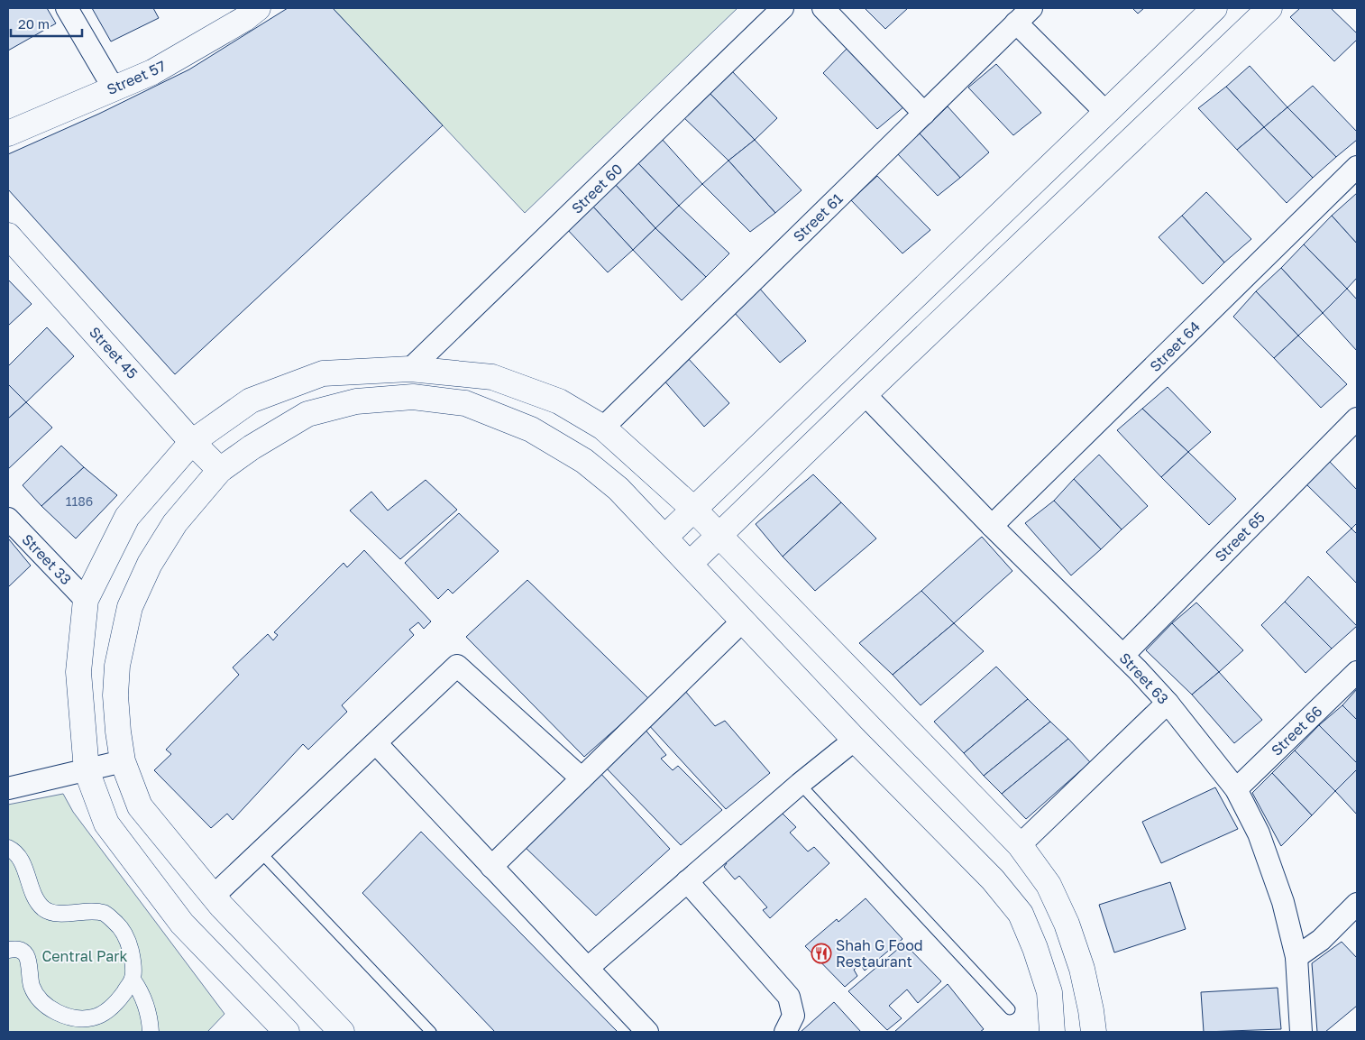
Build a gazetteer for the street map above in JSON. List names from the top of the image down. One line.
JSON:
{"streets":{"street":["Street 57","Street 60","Street 61","Street 64","Street 45","Street 65","Street 33","Street 63","Street 66"]},"crossings":[["Street 64","Street 63"],["Street 65","Street 63"],["Street 63","Street 66"]],"parks":["Central Park"],"places":{"restaurant":["Shah G Food Restaurant"]},"house_numbers":["1186"],"scale_bar":"20 m"}
